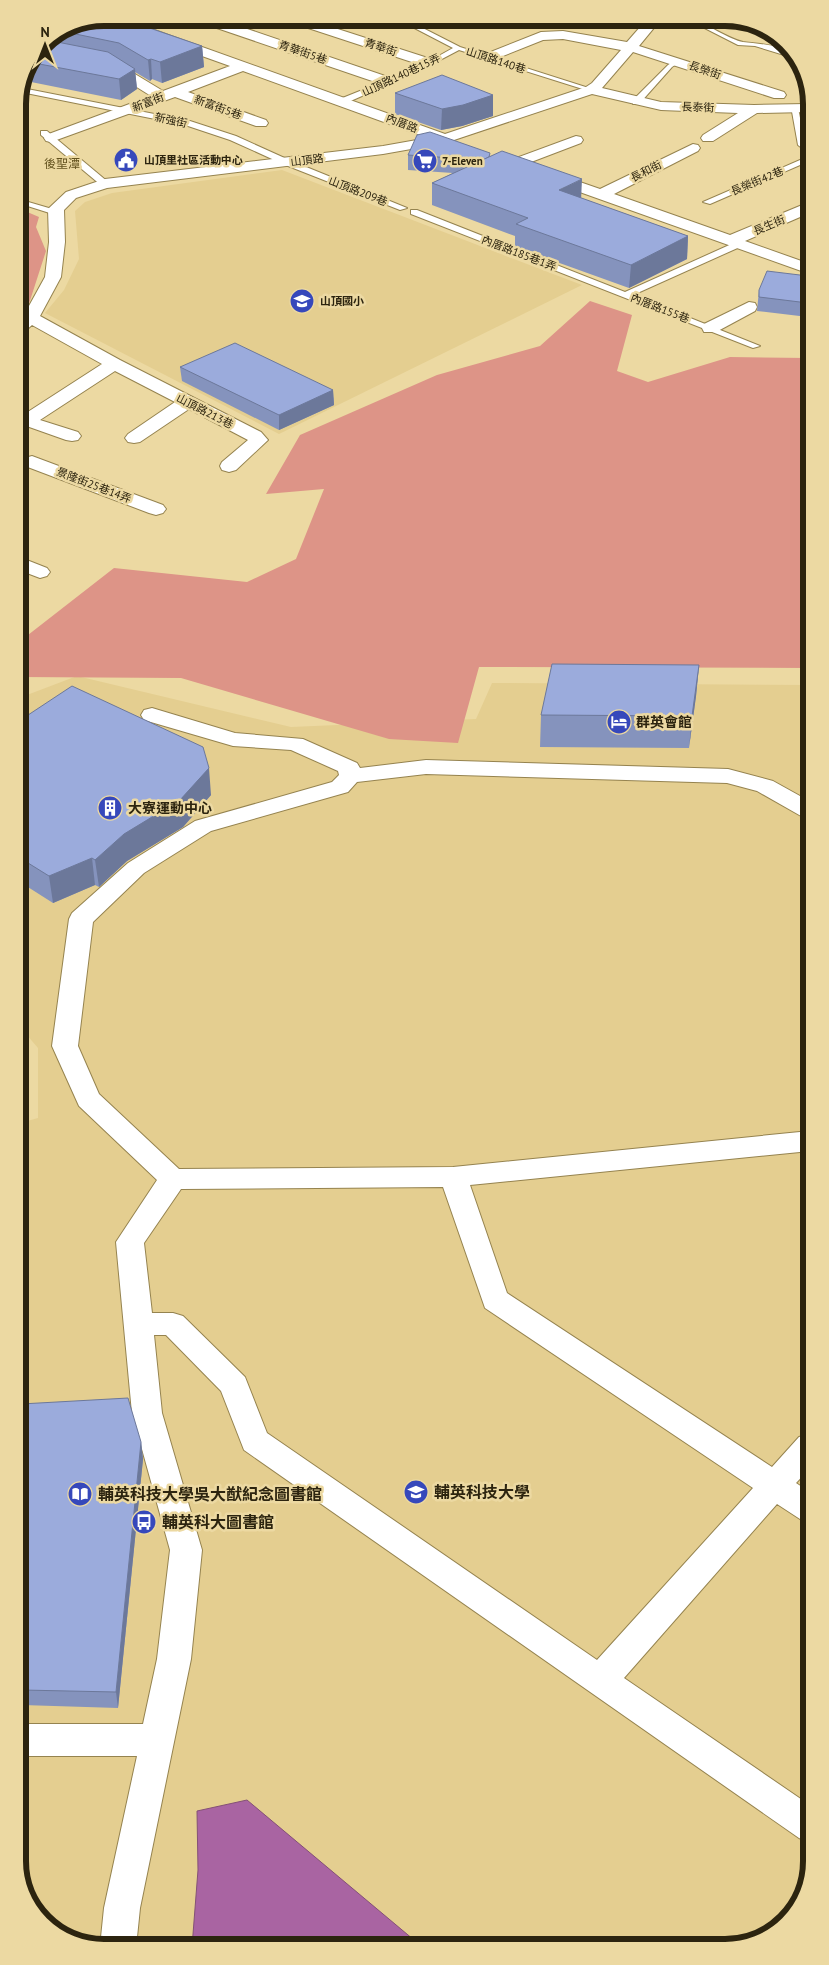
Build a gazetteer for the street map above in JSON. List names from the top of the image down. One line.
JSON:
{"streets":{"street":["青華街","青華街5巷","長榮街","新富街","新富街5巷","長泰街","內厝路","山頂路","長和街","長生街","山頂路213巷","景隆街25巷14弄"],"lane":["山頂路140巷","山頂路140巷15弄","新強街","長榮街42巷","山頂路209巷","內厝路185巷1弄","內厝路155巷"]},"crossings":[["青華街","山頂路140巷15弄"],["青華街5巷","山頂路140巷15弄"],["山頂路140巷","長榮街"],["山頂路140巷","山頂路140巷15弄"],["山頂路140巷","長泰街"],["山頂路140巷","山頂路"],["長榮街","山頂路"],["山頂路140巷15弄","內厝路"],["新富街","新富街5巷"],["新富街","新強街"],["新富街","內厝路"],["長泰街","山頂路"],["新強街","山頂路"],["新強街","山頂路209巷"],["內厝路","山頂路"],["山頂路","山頂路209巷"],["長生街","內厝路155巷"],["內厝路185巷1弄","內厝路155巷"]],"districts":["後聖潭"],"places":{"public building":["山頂里社區活動中心"],"supermarket":["7-Eleven"],"school or university":["山頂國小","輔英科技大學"],"hotel":["群英會館"],"building":["大寮運動中心"],"library":["輔英科技大學吳大猷紀念圖書館"],"bus stop":["輔英科大圖書館"]},"north":"top"}
